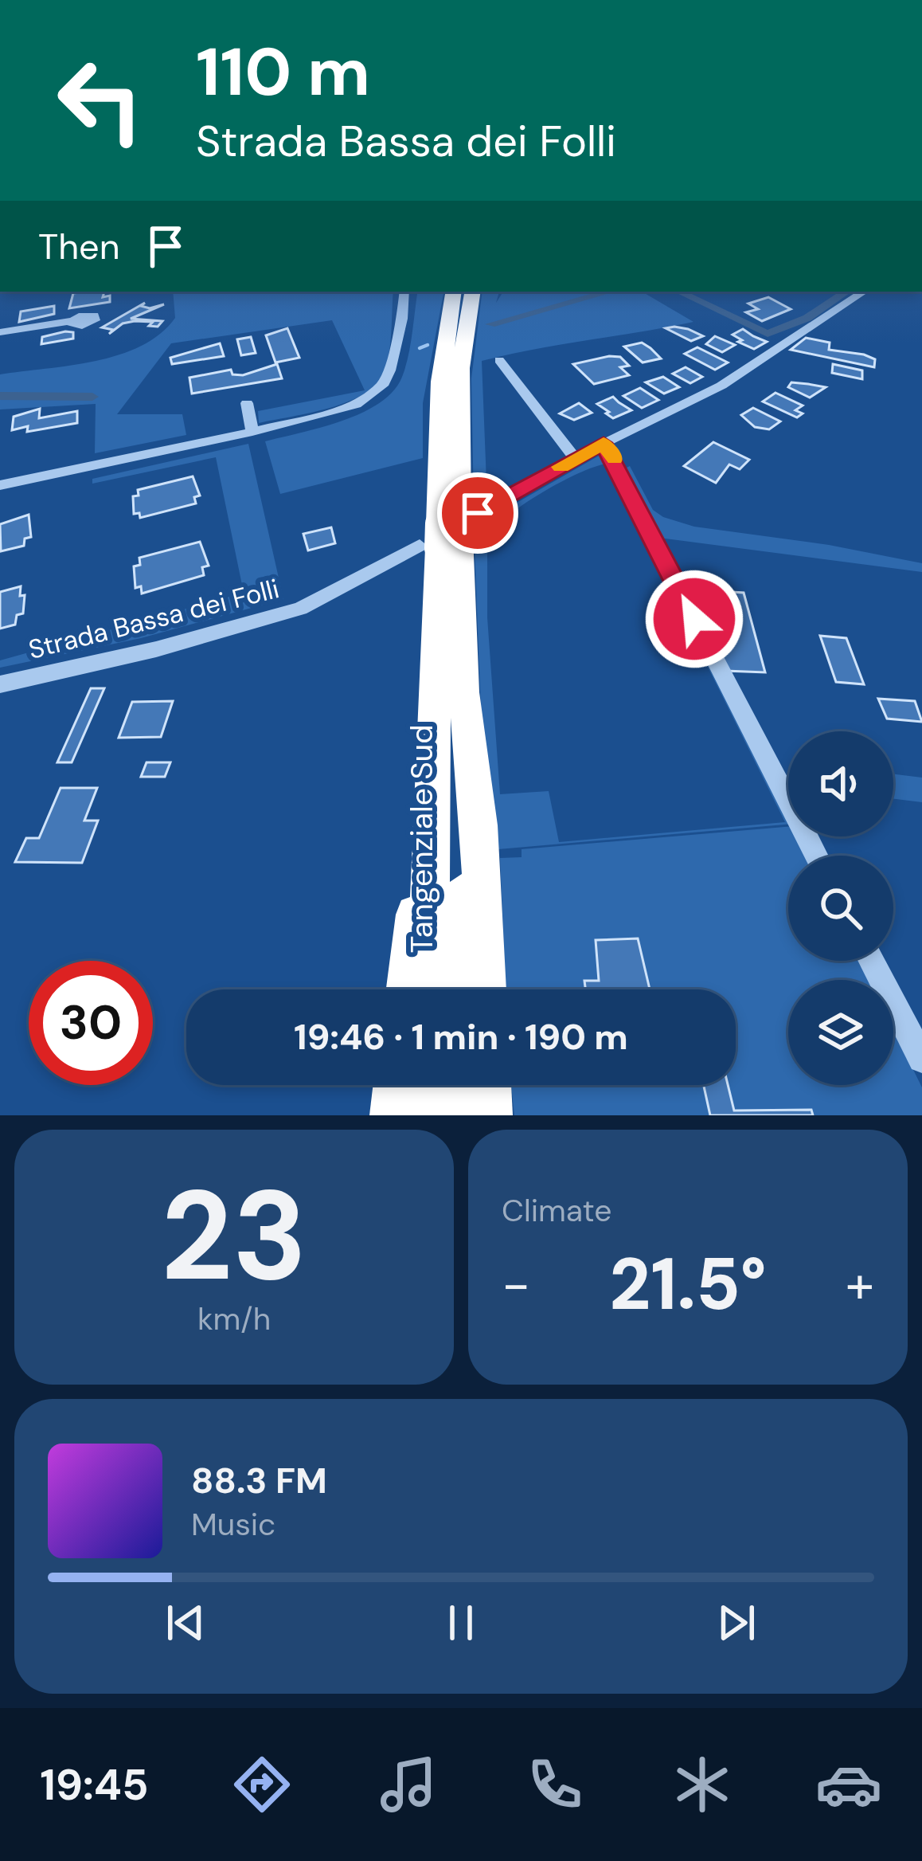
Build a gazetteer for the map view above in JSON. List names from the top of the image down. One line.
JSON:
{"streets":{"highway":["Tangenziale Sud"],"street":["Strada Bassa dei Folli"]},"page":{"turn":["110 m","Strada Bassa dei Folli"],"then":"Then","limit":"30","trip":"19:46 · 1 min · 190 m","tile":[["23","km/h"],"Climate"],"heat":["−","21.5°","+"],"song":["88.3 FM","Music"],"tabs":"19:45"}}
